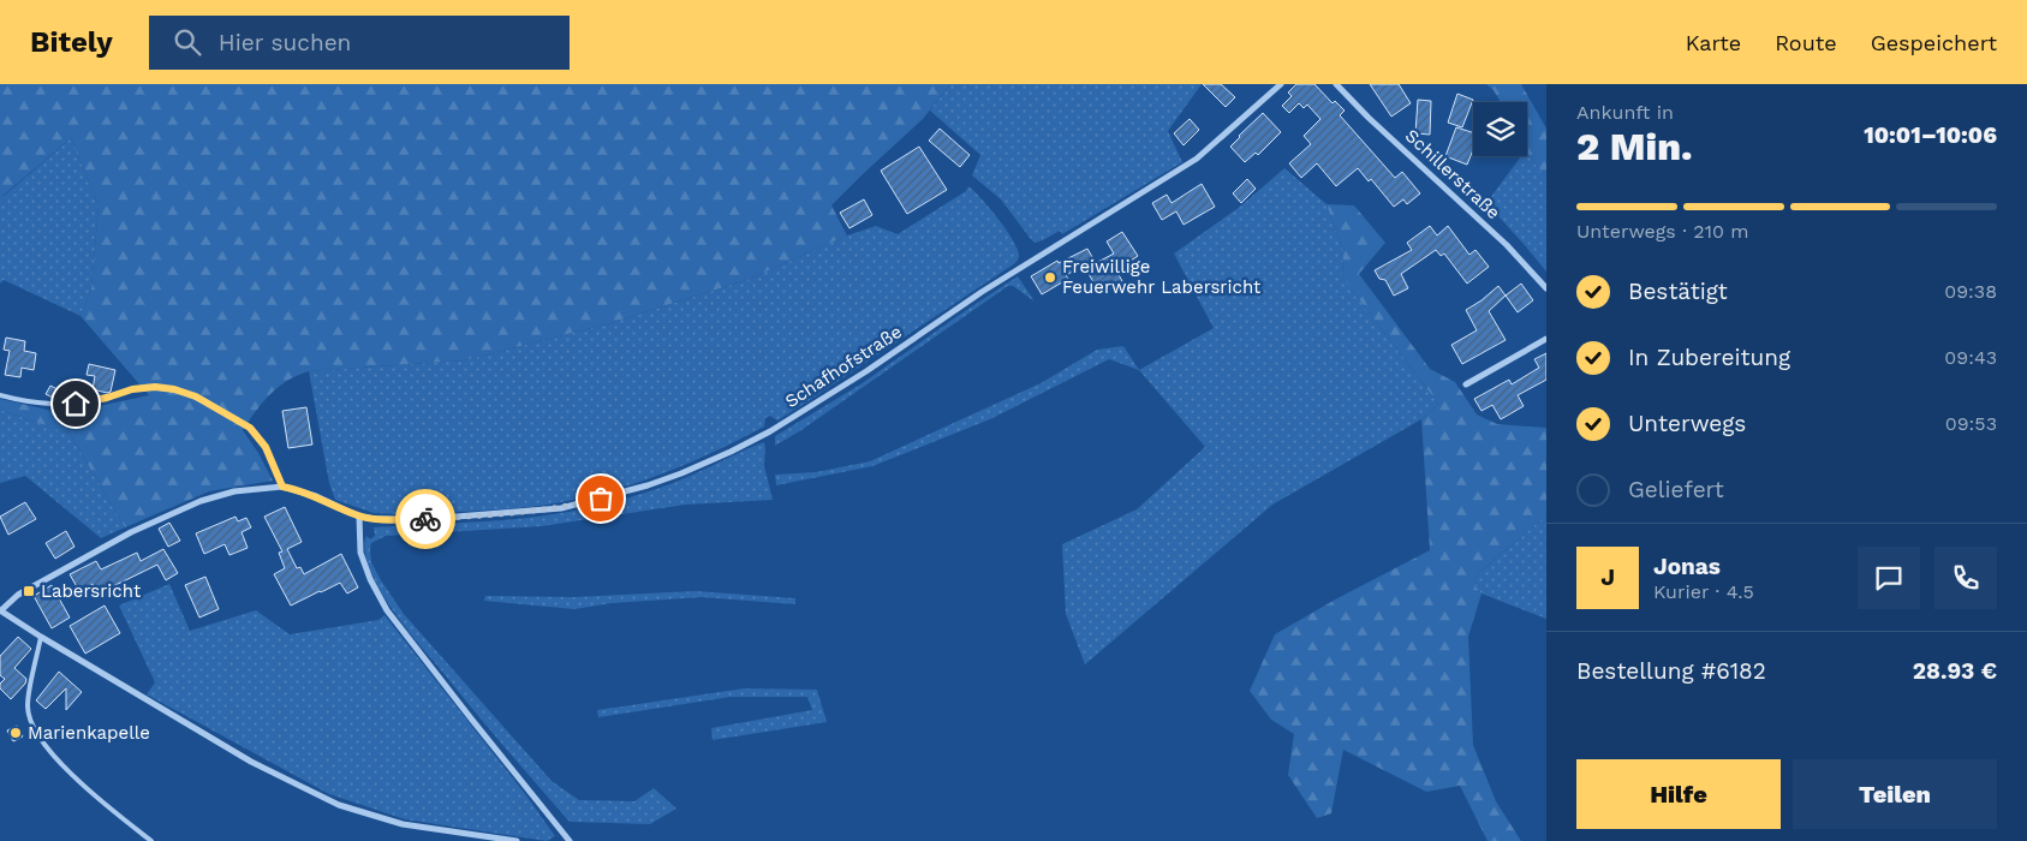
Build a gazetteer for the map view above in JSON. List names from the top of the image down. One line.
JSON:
{"streets":{"street":["Schillerstraße","Schafhofstraße"]},"places":{"other":["Freiwillige Feuerwehr Labersricht","Marienkapelle"],"transit":["Labersricht"]},"page":{"header":"Bitely","search":"Hier suchen","nav":["Karte","Route","Gespeichert"],"heading":["2 Min.","Ankunft in","10:01–10:06"],"panel":["Jonas","Kurier · 4.5","Bestellung #6182","28.93 €"],"bar":"Unterwegs · 210 m","list":[["Bestätigt","09:38"],["In Zubereitung","09:43"],["Unterwegs","09:53"],"Geliefert"],"round":"J","buttons":["Hilfe","Teilen"]}}
